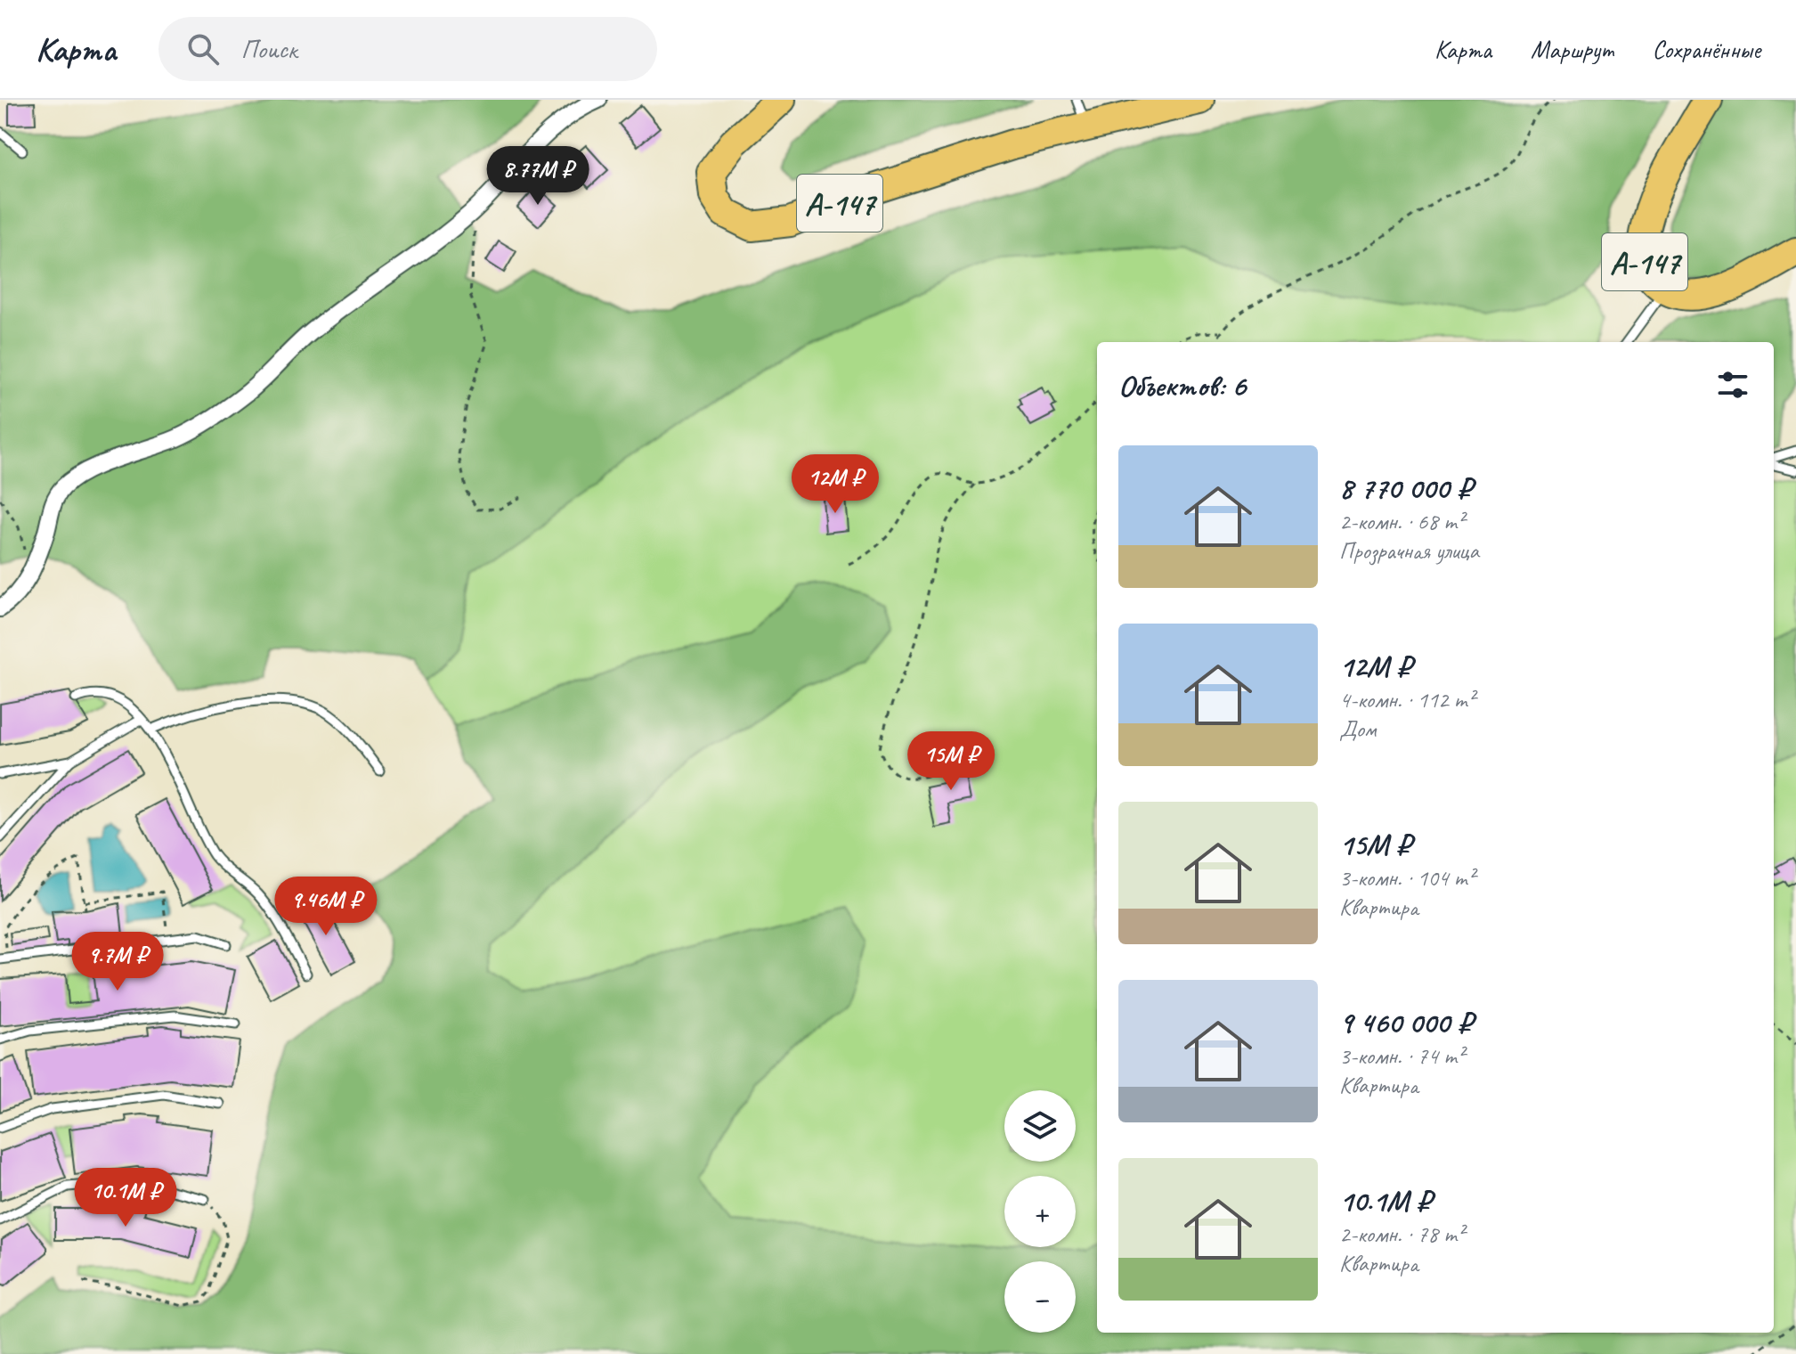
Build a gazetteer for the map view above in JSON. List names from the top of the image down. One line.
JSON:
{"streets":{"highway":["А-147"]},"page":{"header":"Карта","search":"Поиск","nav":["Карта","Маршрут","Сохранённые"],"price":["8.77M ₽","12M ₽","15M ₽","9.46M ₽","9.7M ₽","10.1M ₽"],"heading":"Объектов: 6","list":[{"name":"8 770 000 ₽","note":"2-комн. · 68 m² · Прозрачная улица"},{"name":"12M ₽","note":"4-комн. · 112 m² · Дом"},{"name":"15M ₽","note":"3-комн. · 104 m² · Квартира"},{"name":"9 460 000 ₽","note":"3-комн. · 74 m² · Квартира"},{"name":"10.1M ₽","note":"2-комн. · 78 m² · Квартира"}],"map_buttons":["+","−"]}}
